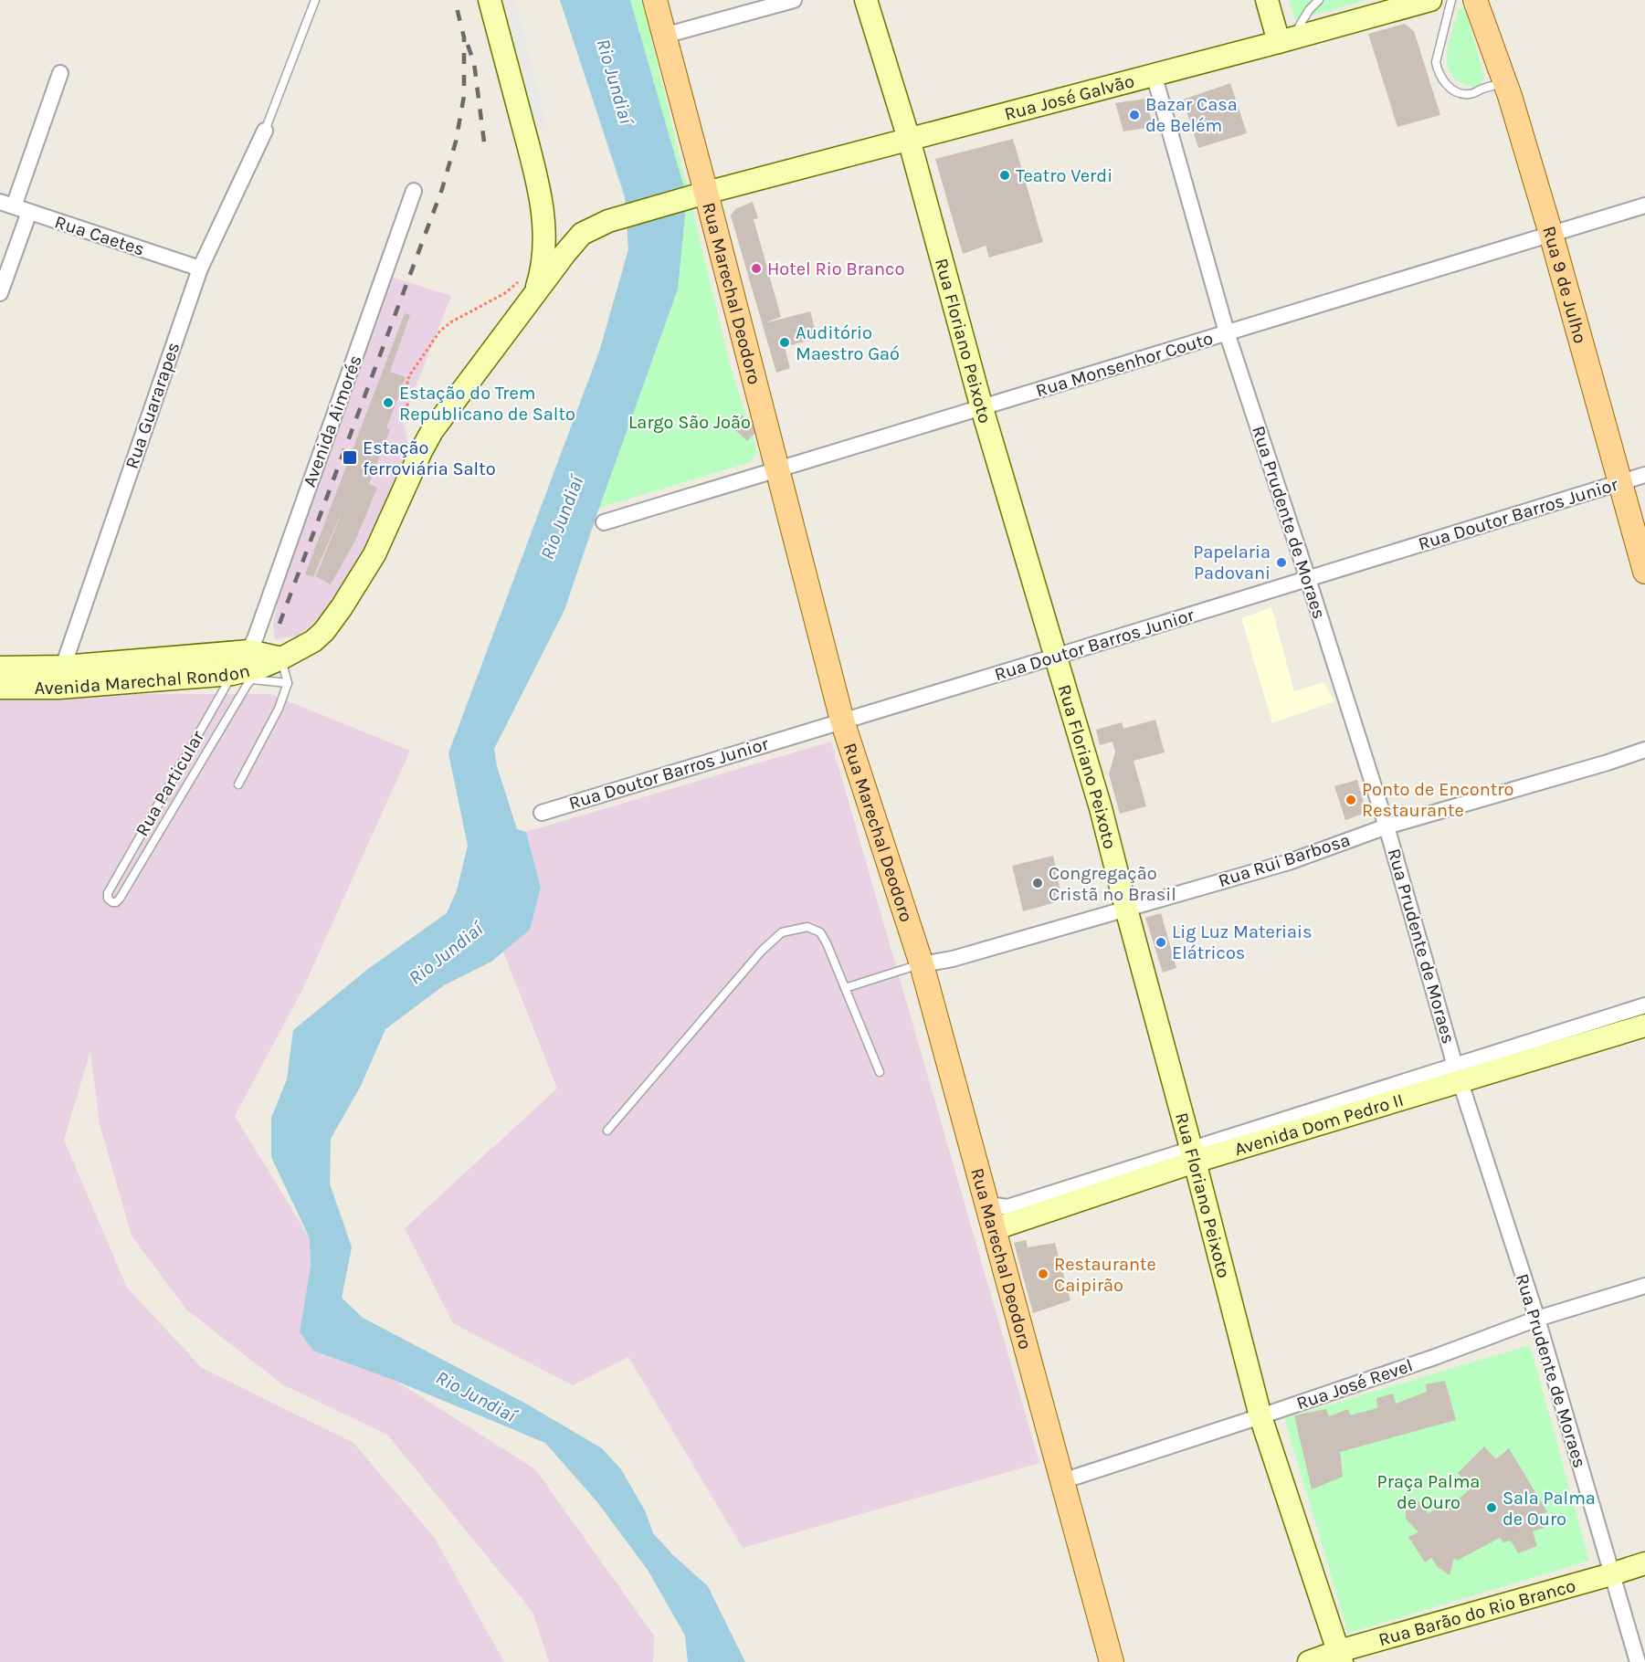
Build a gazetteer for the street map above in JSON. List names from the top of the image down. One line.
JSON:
{"streets":{"main road":["Rua José Galvão","Rua 9 de Julho","Rua Marechal Deodoro","Rua Floriano Peixoto","Avenida Marechal Rondon","Avenida Dom Pedro II","Rua Barão do Rio Branco"],"street":["Rua Caetes","Rua Monsenhor Couto","Rua Guararapes","Avenida Aimorés","Rua Doutor Barros Junior","Rua Prudente de Moraes","Rua Rui Barbosa","Rua José Revel"],"lane":["Rua Particular"]},"crossings":[["Rua José Galvão","Rua Marechal Deodoro"],["Rua José Galvão","Rua Floriano Peixoto"],["Rua José Galvão","Rua Prudente de Moraes"],["Rua José Galvão","Avenida Marechal Rondon"],["Rua Caetes","Rua Guararapes"],["Rua 9 de Julho","Rua Monsenhor Couto"],["Rua 9 de Julho","Rua Doutor Barros Junior"],["Rua Marechal Deodoro","Rua Monsenhor Couto"],["Rua Marechal Deodoro","Rua Doutor Barros Junior"],["Rua Marechal Deodoro","Avenida Marechal Rondon"],["Rua Marechal Deodoro","Rua Rui Barbosa"],["Rua Marechal Deodoro","Avenida Dom Pedro II"],["Rua Marechal Deodoro","Rua José Revel"],["Rua Floriano Peixoto","Rua Monsenhor Couto"],["Rua Floriano Peixoto","Rua Doutor Barros Junior"],["Rua Floriano Peixoto","Rua Rui Barbosa"],["Rua Floriano Peixoto","Avenida Dom Pedro II"],["Rua Floriano Peixoto","Rua José Revel"],["Rua Floriano Peixoto","Rua Barão do Rio Branco"],["Rua Monsenhor Couto","Rua Prudente de Moraes"],["Rua Guararapes","Avenida Marechal Rondon"],["Avenida Aimorés","Avenida Marechal Rondon"],["Avenida Aimorés","Rua Particular"],["Rua Doutor Barros Junior","Rua Prudente de Moraes"],["Rua Prudente de Moraes","Rua Rui Barbosa"],["Rua Prudente de Moraes","Avenida Dom Pedro II"],["Rua Prudente de Moraes","Rua José Revel"],["Rua Prudente de Moraes","Rua Barão do Rio Branco"],["Avenida Marechal Rondon","Rua Particular"]],"water":["Rio Jundiaí"],"parks":["Largo São João","Praça Palma de Ouro"],"places":{"other":["Bazar Casa de Belém","Teatro Verdi","Hotel Rio Branco","Auditório Maestro Gaó","Estação do Trem Republicano de Salto","Papelaria Padovani","Ponto de Encontro Restaurante","Congregação Cristã no Brasil","Lig Luz Materiais Elátricos","Restaurante Caipirão","Sala Palma de Ouro"],"transit":["Estação ferroviária Salto"]}}
